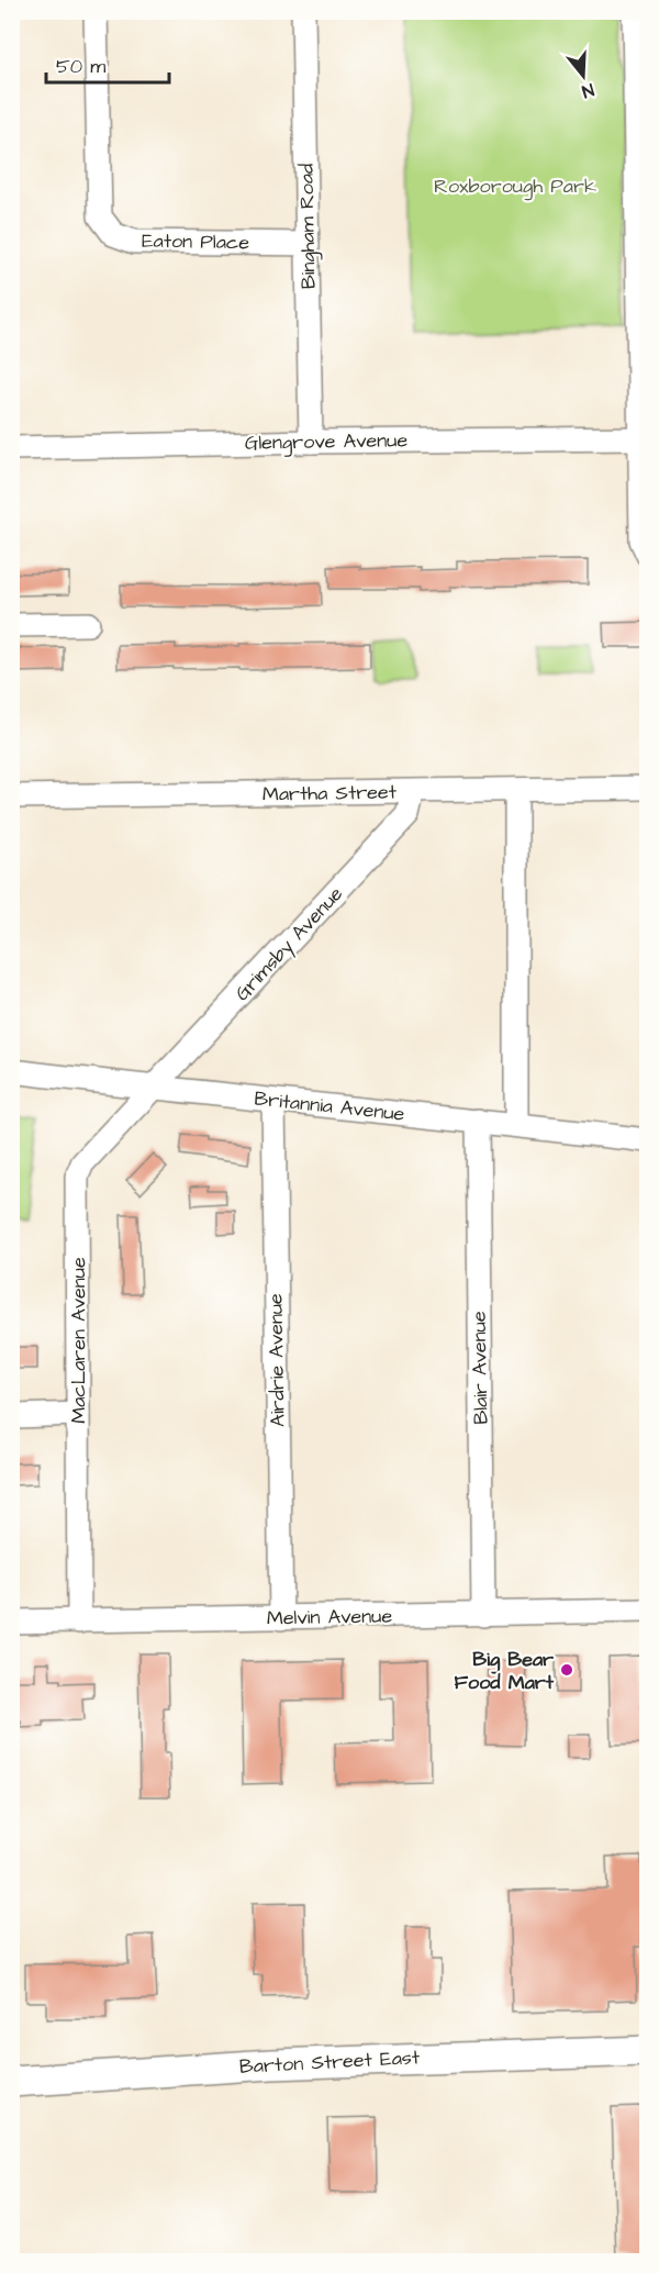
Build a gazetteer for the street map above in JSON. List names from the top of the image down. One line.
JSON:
{"streets":{"main road":["Barton Street East"],"street":["Bingham Road","Eaton Place","Glengrove Avenue","Martha Street","Grimsby Avenue","Britannia Avenue","MacLaren Avenue","Airdrie Avenue","Blair Avenue","Melvin Avenue"]},"crossings":[["Bingham Road","Eaton Place"],["Bingham Road","Glengrove Avenue"],["Martha Street","Grimsby Avenue"],["Grimsby Avenue","Britannia Avenue"],["Grimsby Avenue","MacLaren Avenue"],["Britannia Avenue","MacLaren Avenue"],["Britannia Avenue","Airdrie Avenue"],["Britannia Avenue","Blair Avenue"],["MacLaren Avenue","Melvin Avenue"],["Airdrie Avenue","Melvin Avenue"],["Blair Avenue","Melvin Avenue"]],"parks":["Roxborough Park"],"places":["Big Bear Food Mart"],"scale_bar":"50 m","north":"bottom"}
